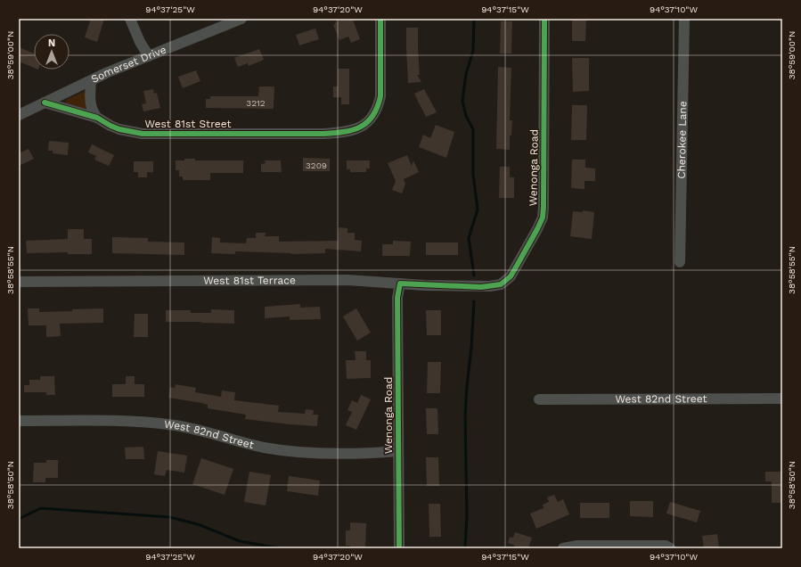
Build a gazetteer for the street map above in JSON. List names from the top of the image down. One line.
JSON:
{"streets":{"street":["Somerset Drive","West 81st Street","Cherokee Lane","Wenonga Road","West 81st Terrace","West 82nd Street"]},"crossings":[["Somerset Drive","West 81st Street"],["Wenonga Road","West 81st Terrace"],["Wenonga Road","West 82nd Street"]],"house_numbers":["3212","3209"],"north":"top","coordinates":["94°37'25\"W","94°37'20\"W","94°37'15\"W","94°37'10\"W","38°59'00\"N","38°58'55\"N","38°58'50\"N"]}
